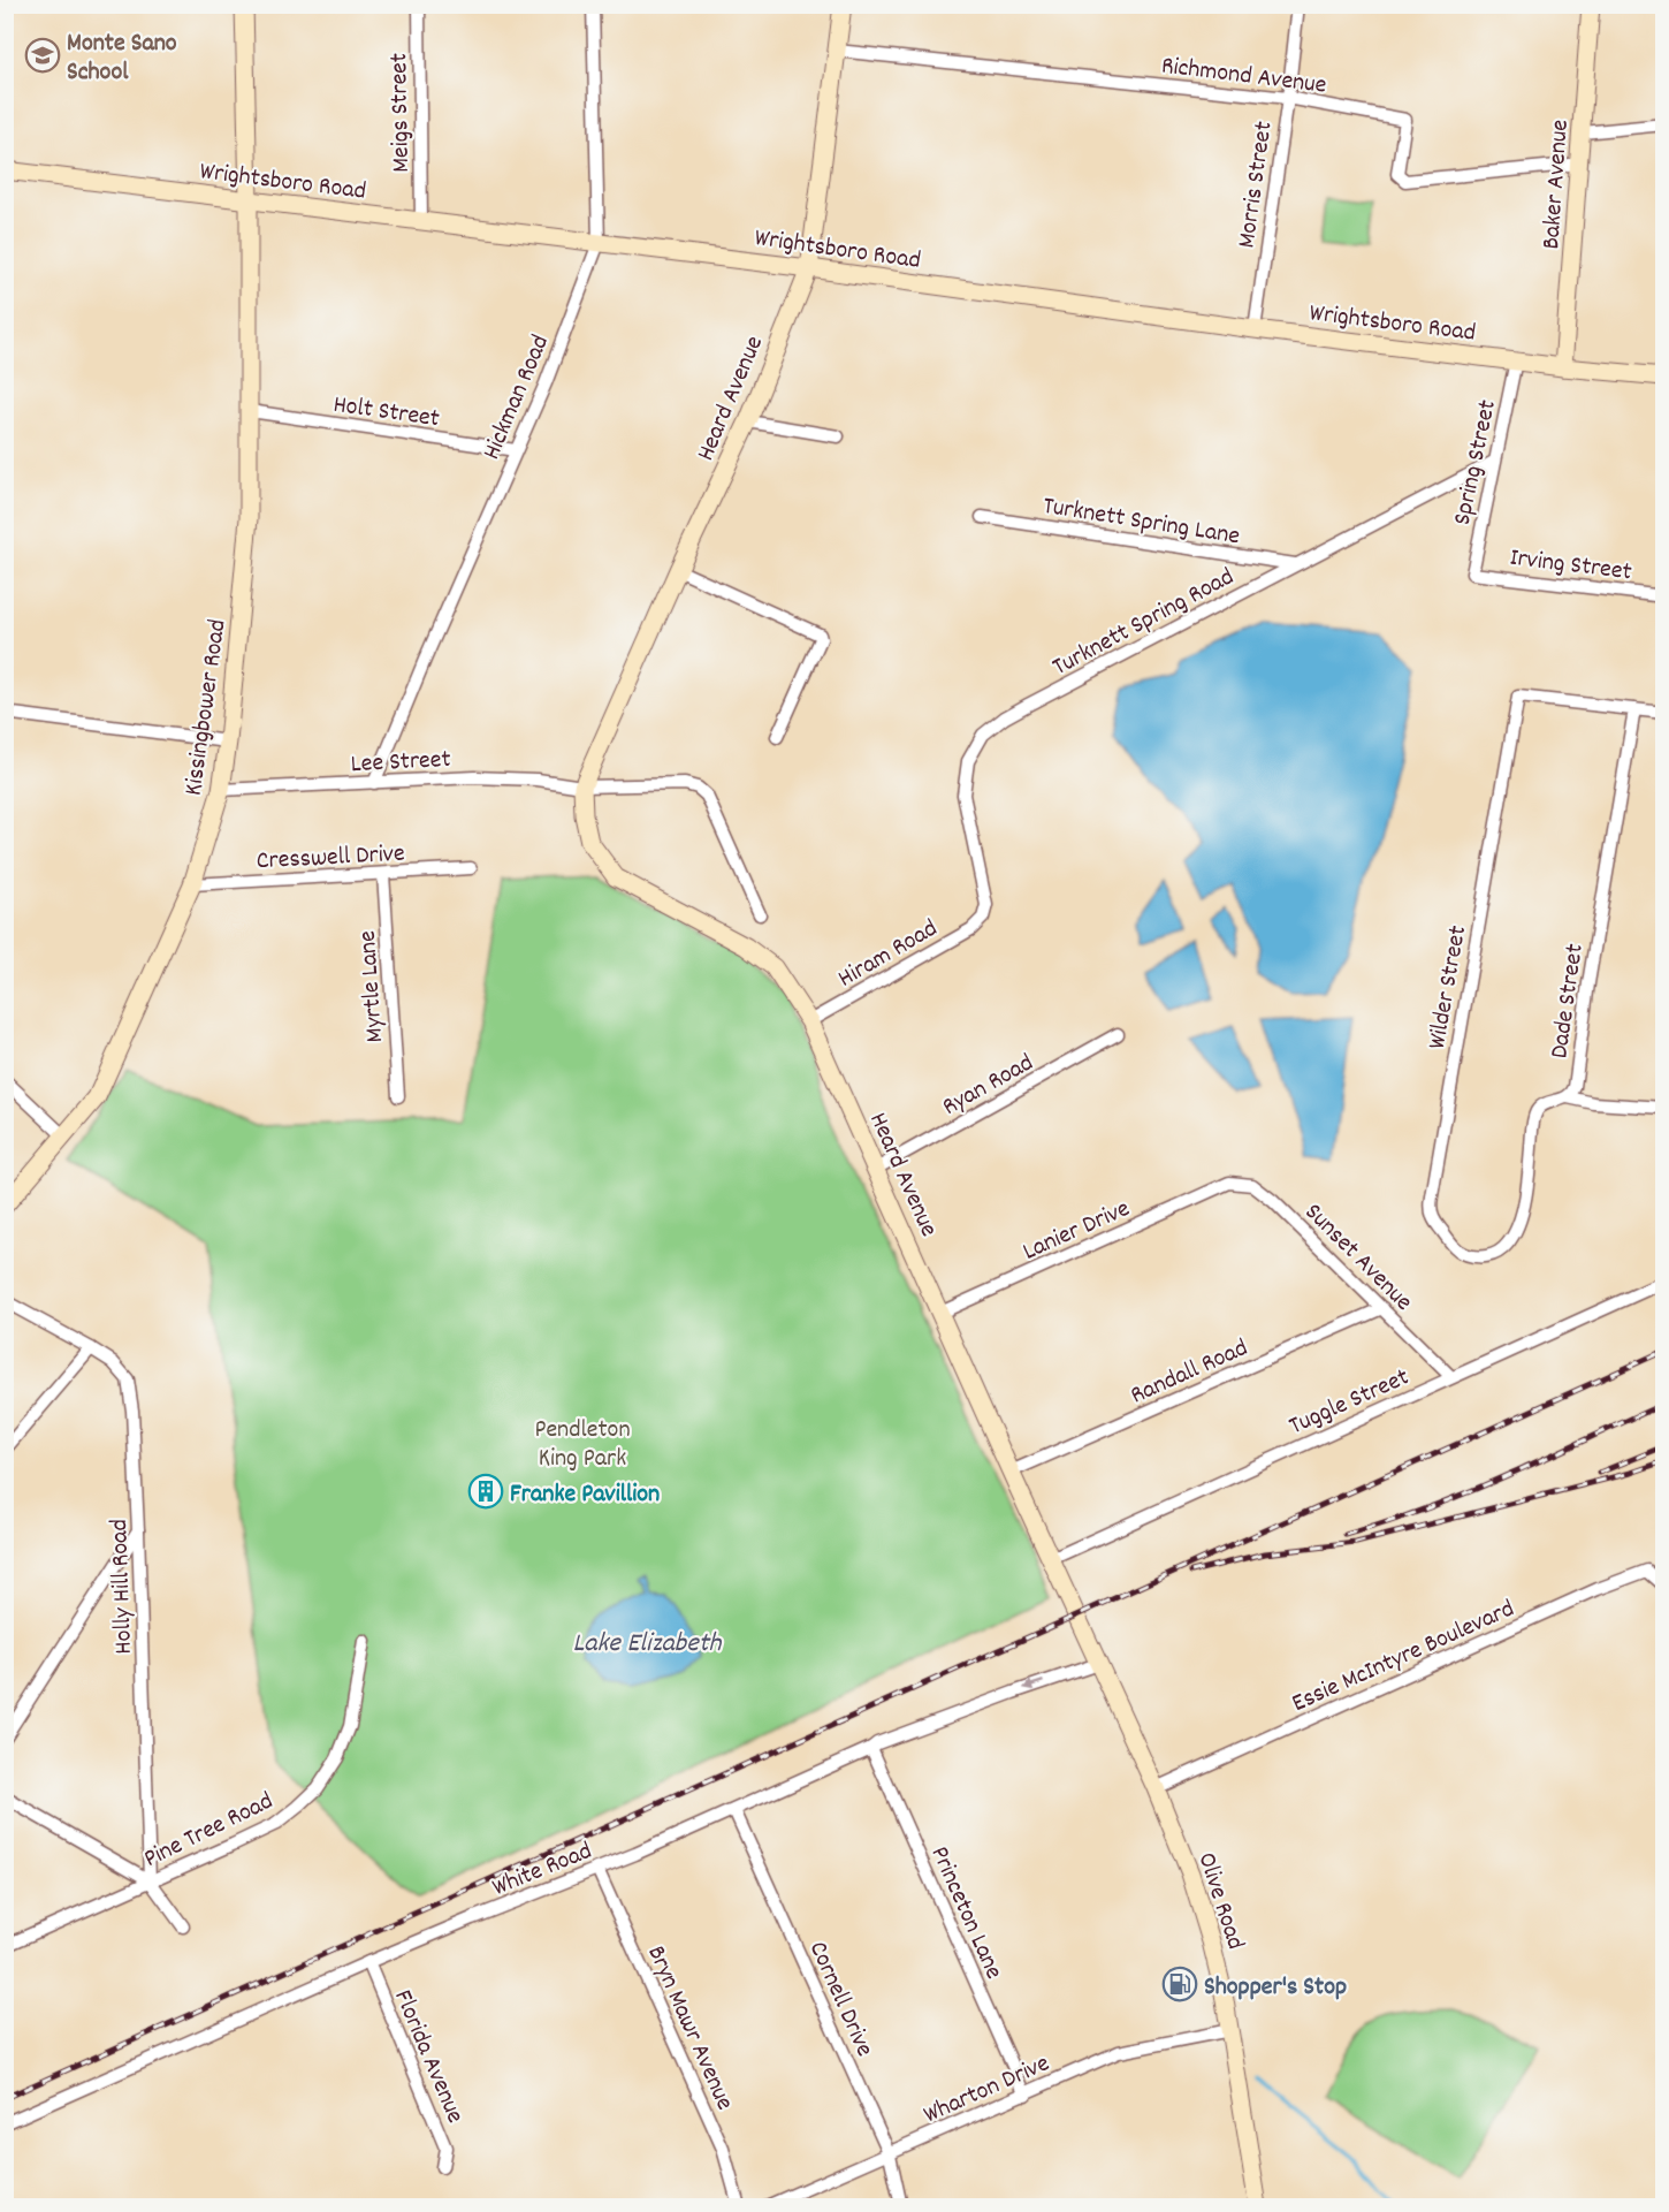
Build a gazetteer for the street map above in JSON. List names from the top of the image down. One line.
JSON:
{"streets":{"street":["Richmond Avenue","Meigs Street","Wrightsboro Road","Morris Street","Baker Avenue","Hickman Road","Heard Avenue","Holt Street","Spring Street","Turknett Spring Lane","Irving Street","Turknett Spring Road","Kissingbower Road","Lee Street","Cresswell Drive","Hiram Road","Myrtle Lane","Wilder Street","Dade Street","Ryan Road","Lanier Drive","Sunset Avenue","Randall Road","Tuggle Street","Holly Hill Road","Essie McIntyre Boulevard","Pine Tree Road","White Road","Olive Road","Princeton Lane","Cornell Drive","Bryn Mawr Avenue","Florida Avenue","Wharton Drive"]},"crossings":[["Richmond Avenue","Morris Street"],["Richmond Avenue","Baker Avenue"],["Richmond Avenue","Heard Avenue"],["Meigs Street","Wrightsboro Road"],["Wrightsboro Road","Morris Street"],["Wrightsboro Road","Baker Avenue"],["Wrightsboro Road","Hickman Road"],["Wrightsboro Road","Heard Avenue"],["Wrightsboro Road","Spring Street"],["Wrightsboro Road","Kissingbower Road"],["Hickman Road","Holt Street"],["Hickman Road","Lee Street"],["Heard Avenue","Lee Street"],["Heard Avenue","Hiram Road"],["Heard Avenue","Ryan Road"],["Heard Avenue","Lanier Drive"],["Heard Avenue","Randall Road"],["Heard Avenue","Tuggle Street"],["Heard Avenue","White Road"],["Heard Avenue","Olive Road"],["Holt Street","Kissingbower Road"],["Spring Street","Irving Street"],["Spring Street","Turknett Spring Road"],["Turknett Spring Lane","Turknett Spring Road"],["Turknett Spring Road","Hiram Road"],["Kissingbower Road","Lee Street"],["Kissingbower Road","Cresswell Drive"],["Cresswell Drive","Myrtle Lane"],["Wilder Street","Dade Street"],["Lanier Drive","Sunset Avenue"],["Sunset Avenue","Randall Road"],["Sunset Avenue","Tuggle Street"],["Holly Hill Road","Pine Tree Road"],["Essie McIntyre Boulevard","Olive Road"],["White Road","Olive Road"],["White Road","Princeton Lane"],["White Road","Cornell Drive"],["White Road","Bryn Mawr Avenue"],["White Road","Florida Avenue"],["Olive Road","Wharton Drive"],["Princeton Lane","Wharton Drive"],["Cornell Drive","Wharton Drive"]],"water":["Lake Elizabeth"],"parks":["Pendleton King Park"],"places":{"school or university":["Monte Sano School"],"building":["Franke Pavillion"],"fuel station":["Shopper's Stop"]}}
